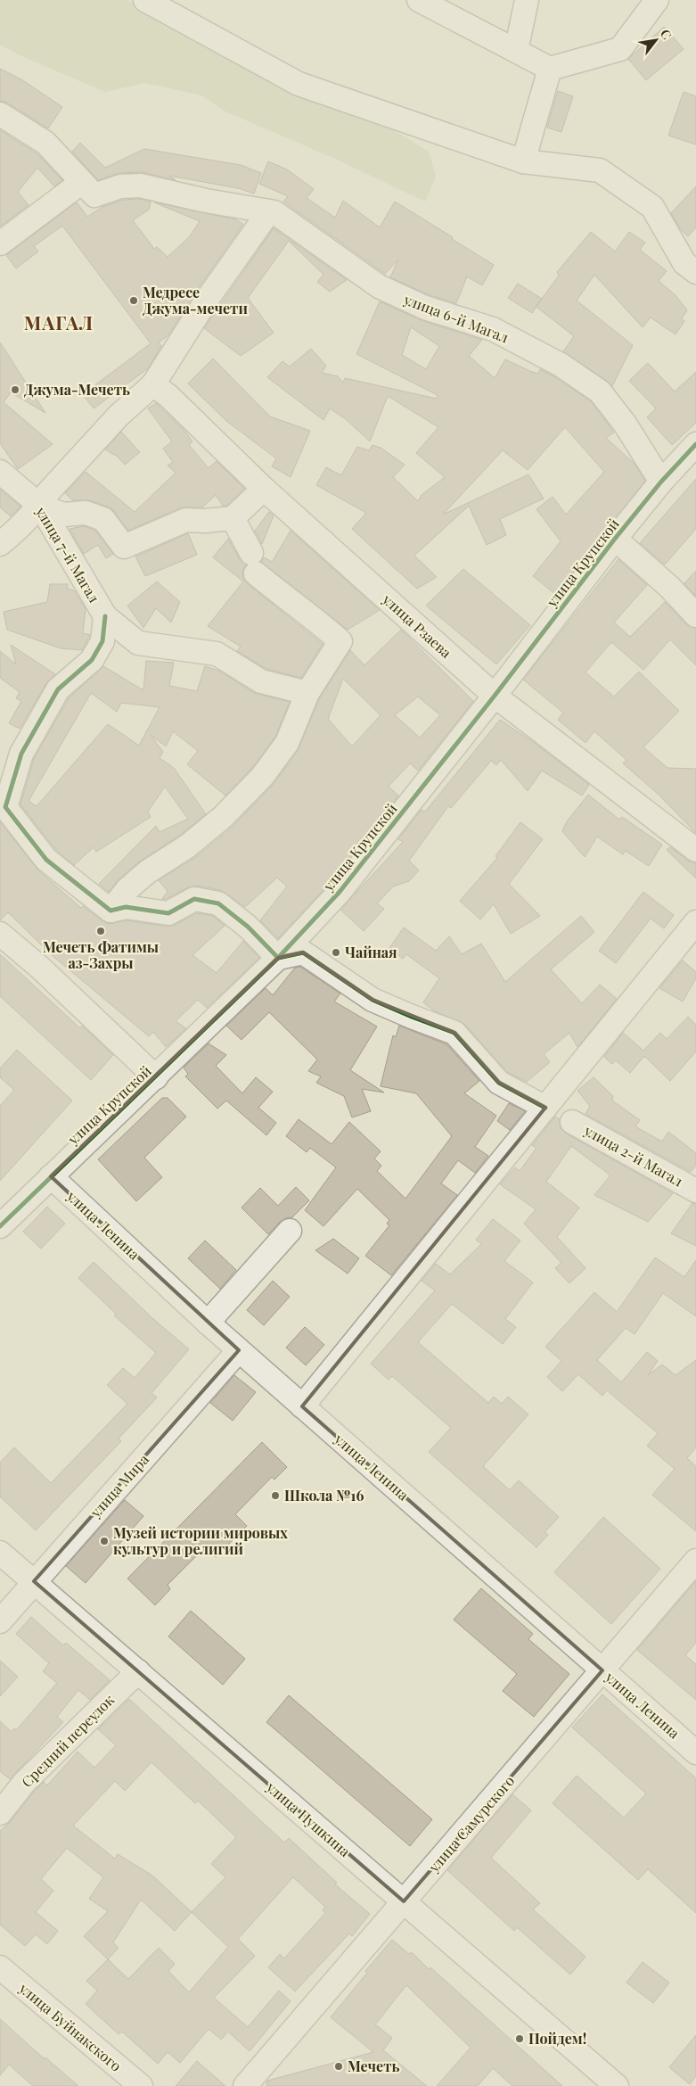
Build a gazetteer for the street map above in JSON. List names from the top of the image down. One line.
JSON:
{"streets":{"street":["улица 6-й Магал","улица 7-й Магал","улица Крупской","улица Рзаева","улица 2-й Магал","улица Ленина","улица Мира","Средний переулок","улица Пушкина","улица Самурского","улица Буйнакского"]},"crossings":[["улица 6-й Магал","улица Крупской"],["улица Крупской","улица Рзаева"],["улица Крупской","улица Ленина"],["улица Ленина","улица Мира"],["улица Ленина","улица Самурского"],["улица Мира","улица Пушкина"],["Средний переулок","улица Пушкина"],["улица Пушкина","улица Самурского"]],"districts":["МАГАЛ"],"places":["Медресе Джума-мечети","Джума-Мечеть","Мечеть Фатимы аз-Захры","Чайная","Школа №16","Музей истории мировых культур и религий","Пойдем!","Мечеть"],"north":"top right"}
